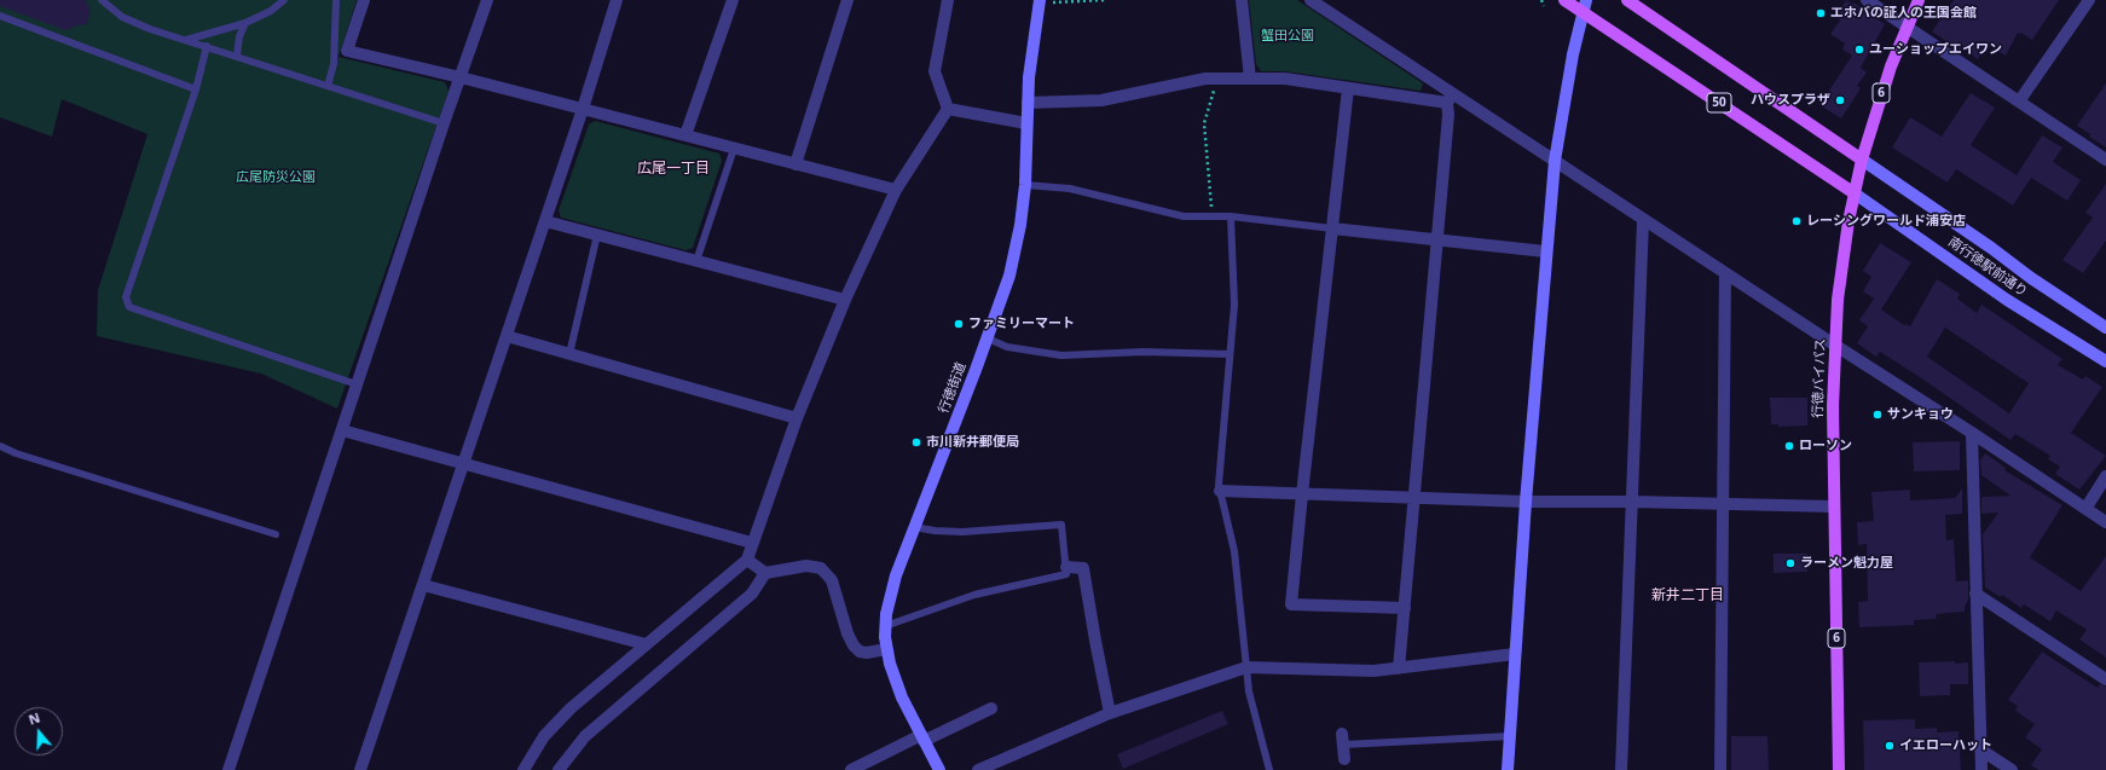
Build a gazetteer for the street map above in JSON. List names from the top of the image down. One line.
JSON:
{"streets":{"main road":["6","50","行徳バイパス"],"street":["南行徳駅前通り","行徳街道"]},"crossings":[["50","南行徳駅前通り"],["50","行徳バイパス"],["南行徳駅前通り","行徳バイパス"]],"districts":["広尾一丁目","新井二丁目"],"parks":["蟹田公園","広尾防災公園"],"places":["エホバの証人の王国会館","ユーショップエイワン","ハウスプラザ","レーシングワールド浦安店","ファミリーマート","サンキョウ","市川新井郵便局","ローソン","ラーメン魁力屋","イエローハット"],"north":"top"}
